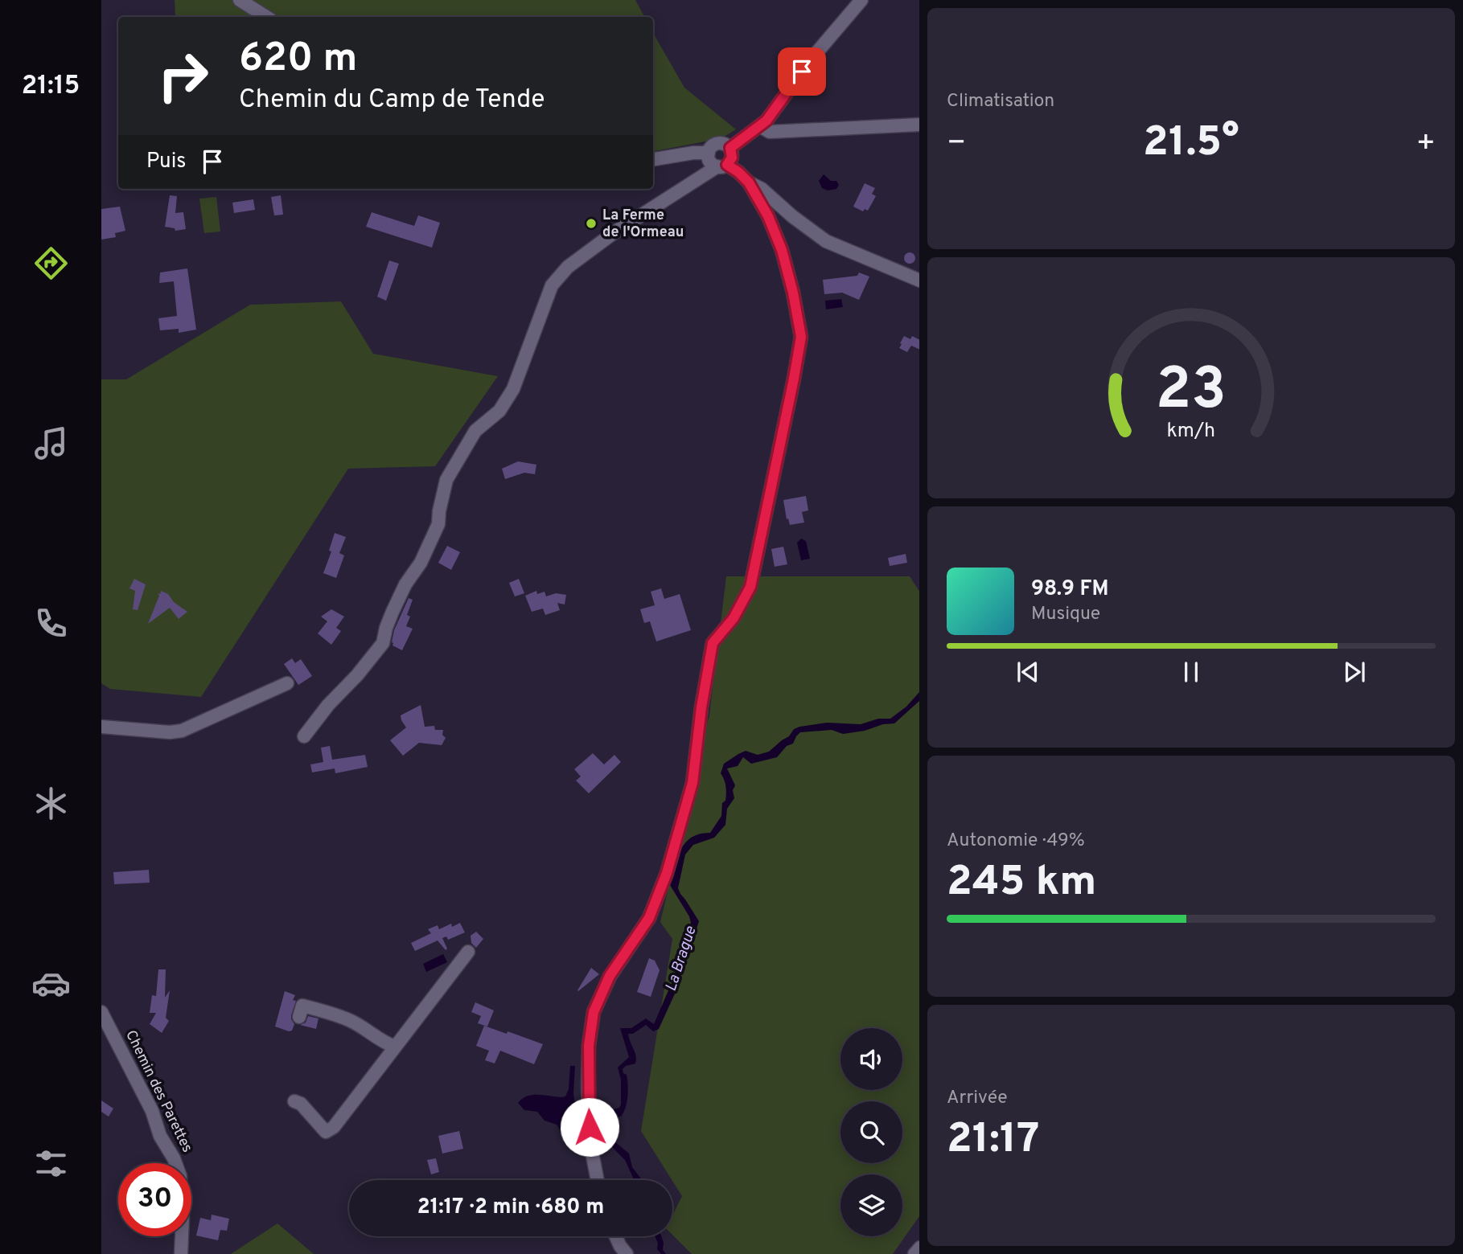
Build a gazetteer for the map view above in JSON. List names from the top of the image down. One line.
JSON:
{"streets":{"street":["Chemin des Parettes"]},"water":["La Brague"],"places":["La Ferme de l'Ormeau"],"page":{"tabs":"21:15","tile":["Climatisation",["Autonomie · 49%","245 km"],["Arrivée","21:17"]],"turn":["620 m","Chemin du Camp de Tende"],"heat":["−","21.5°","+"],"then":"Puis","song":["98.9 FM","Musique"],"limit":"30","trip":"21:17 · 2 min · 680 m","gauge":["23","km/h"]}}
